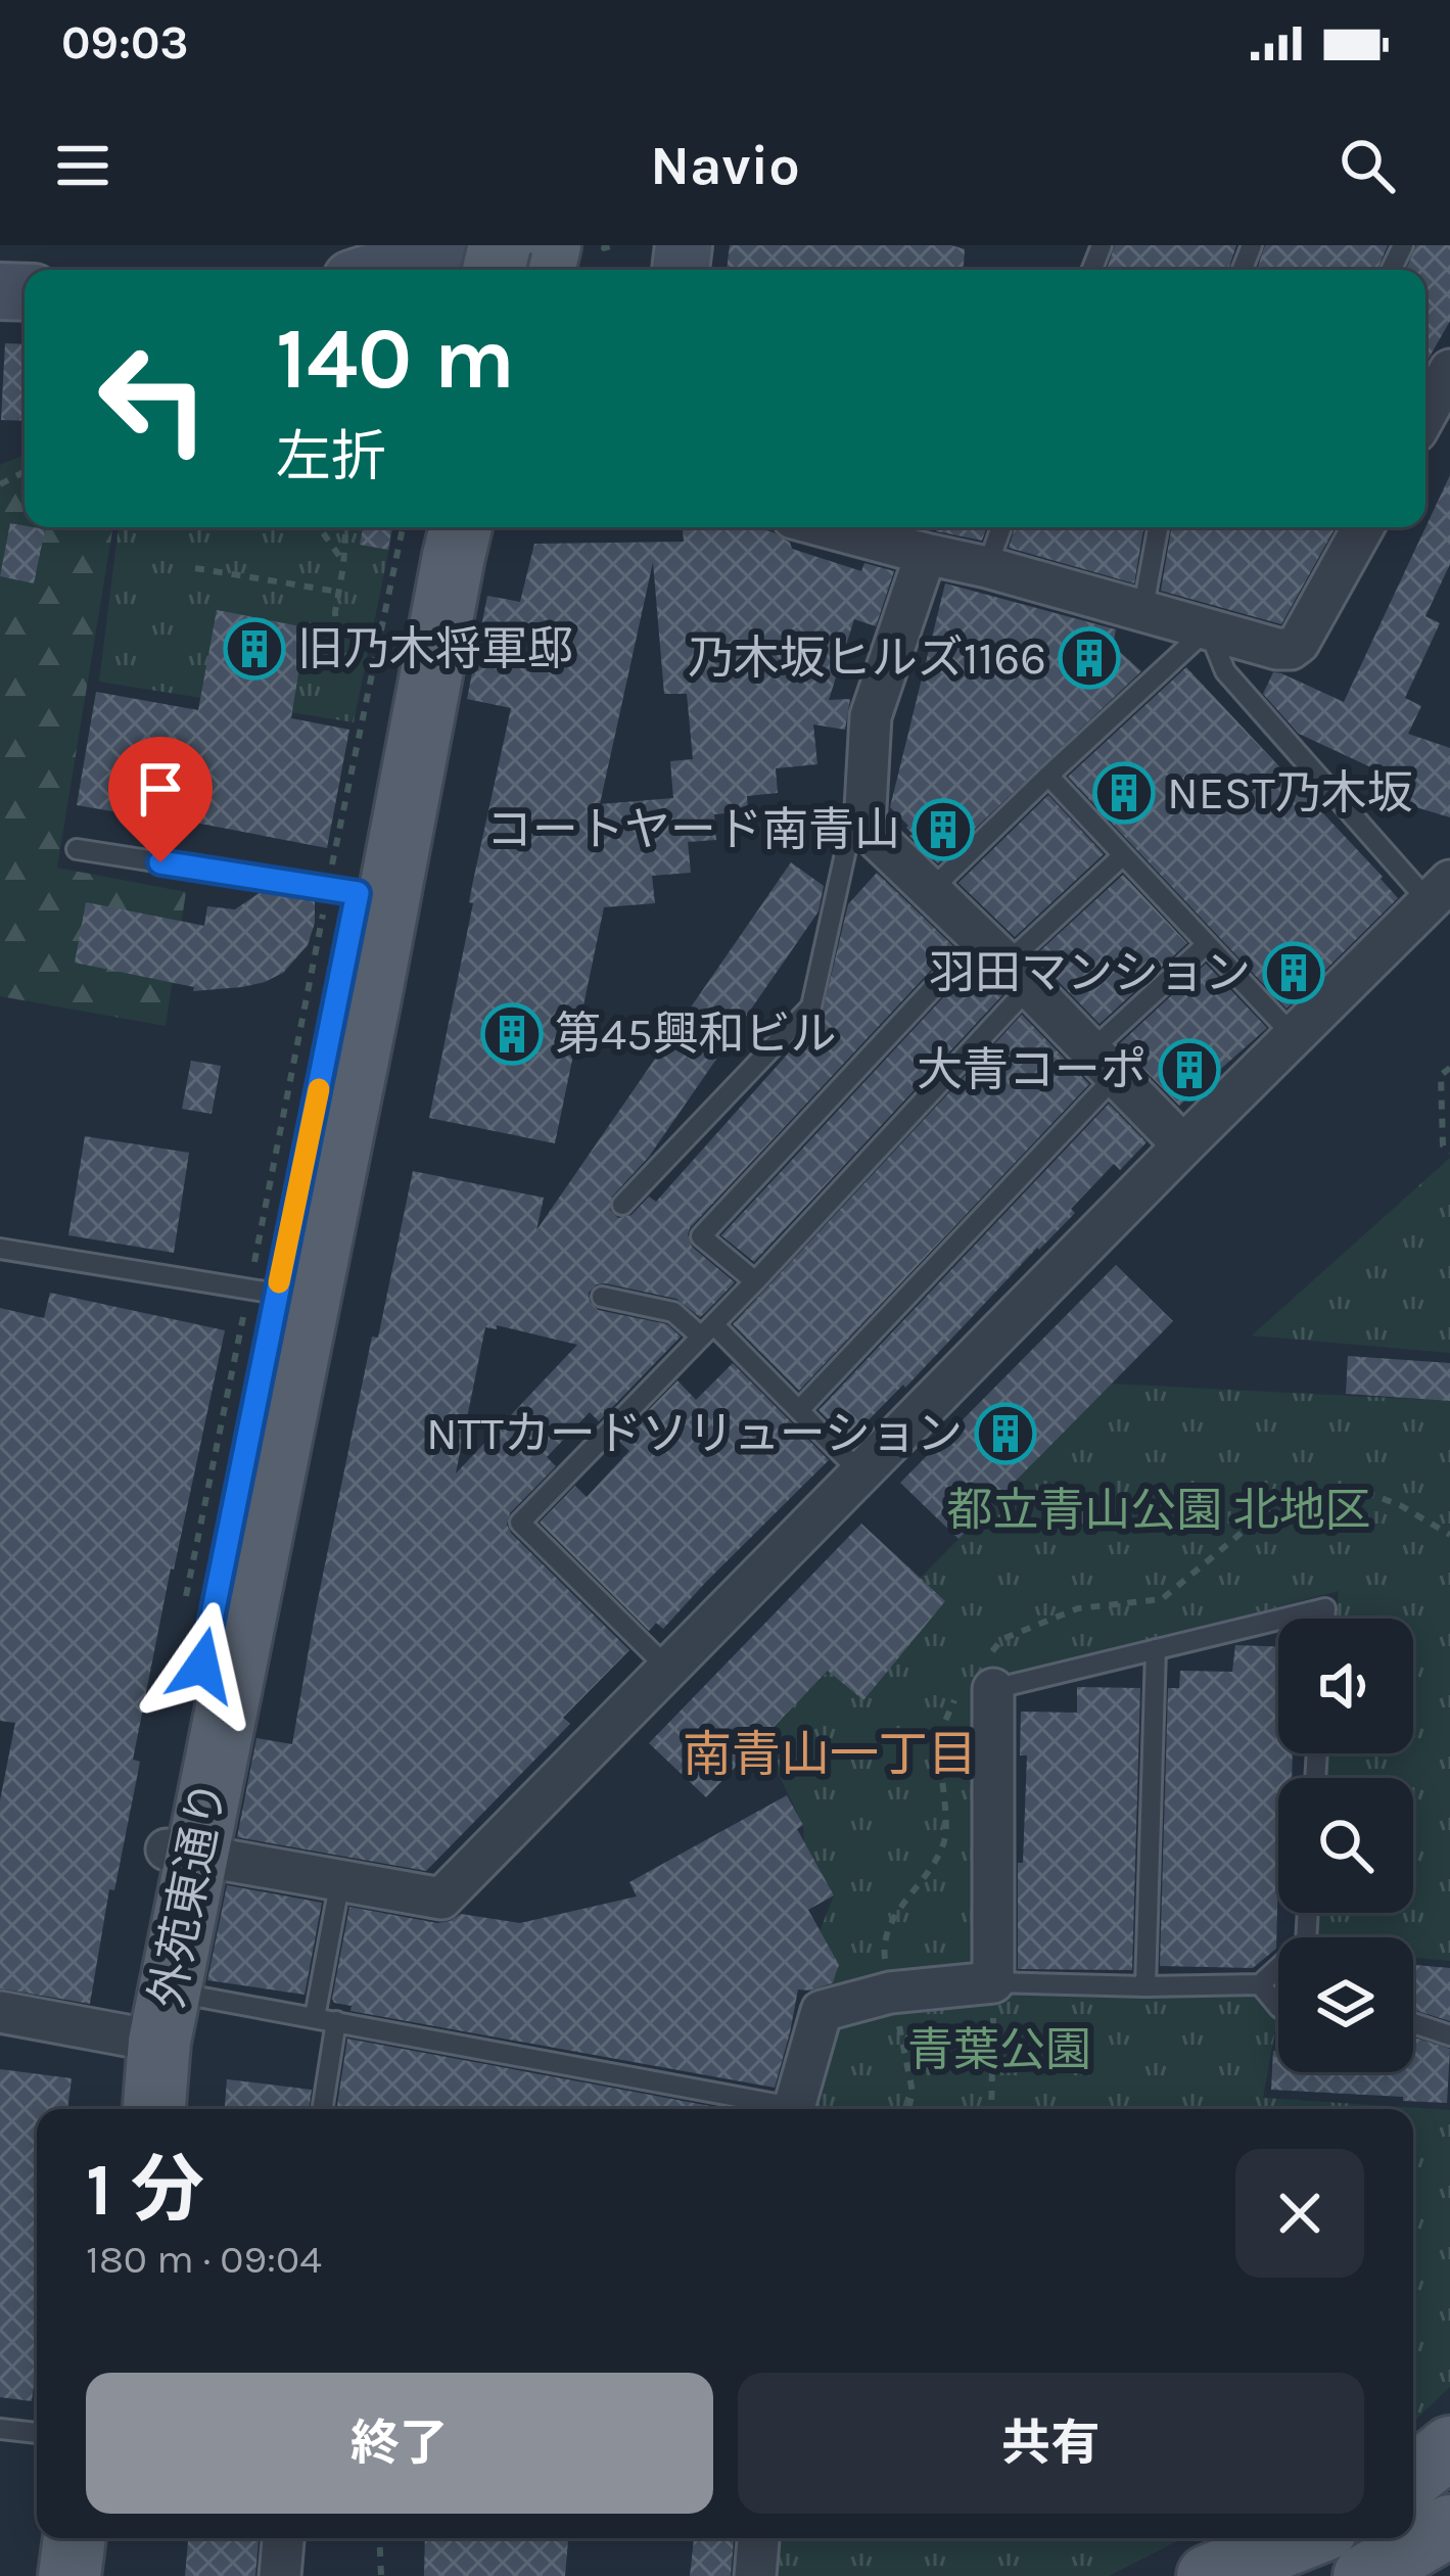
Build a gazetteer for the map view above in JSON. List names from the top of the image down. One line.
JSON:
{"streets":{"main road":["外苑東通り"]},"districts":["南青山一丁目"],"parks":["都立青山公園 北地区","青葉公園"],"places":{"building":["旧乃木将軍邸","乃木坂ヒルズ1166","NEST乃木坂","コートヤード南青山","羽田マンション","第45興和ビル","大青コーポ","NTTカードソリューション"]},"page":{"status":"09:03","header":"Navio","turn":["140 m","左折"],"heading":["1 分","180 m · 09:04"],"buttons":["終了","共有"]}}
